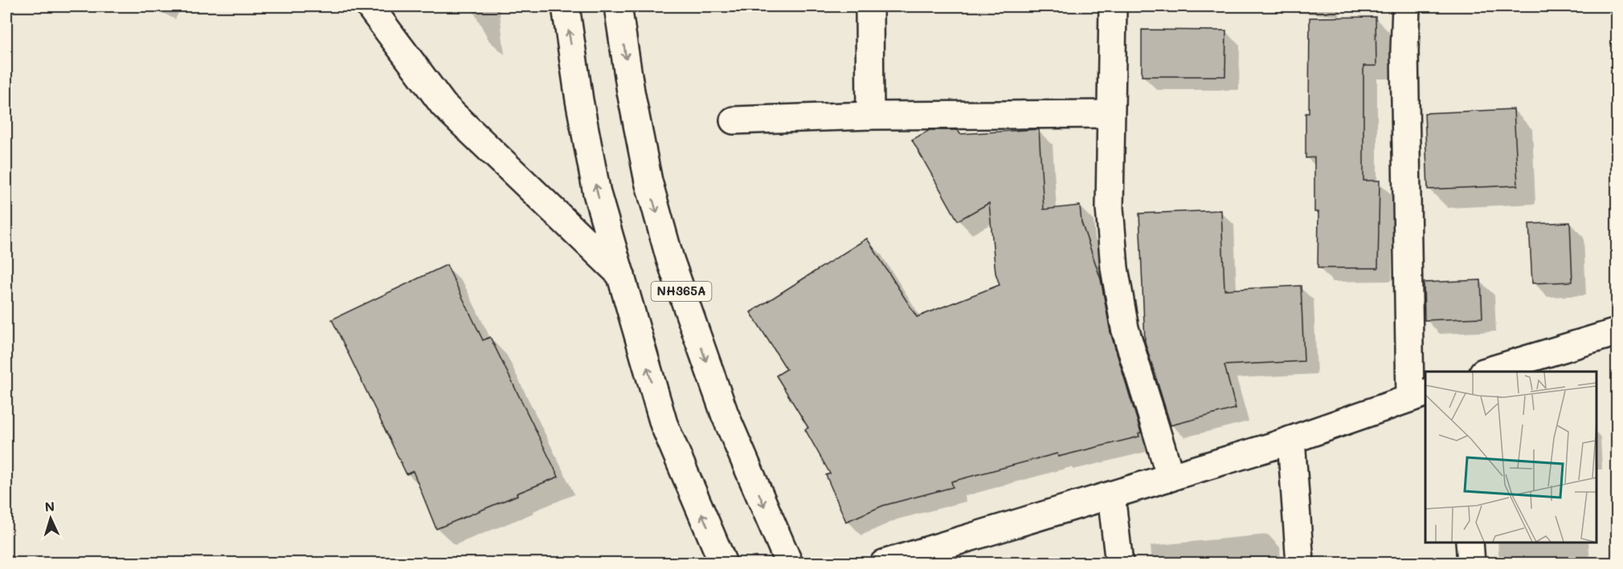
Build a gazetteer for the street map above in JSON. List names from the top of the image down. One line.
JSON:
{"streets":{"main road":["NH365A"]},"north":"top"}
